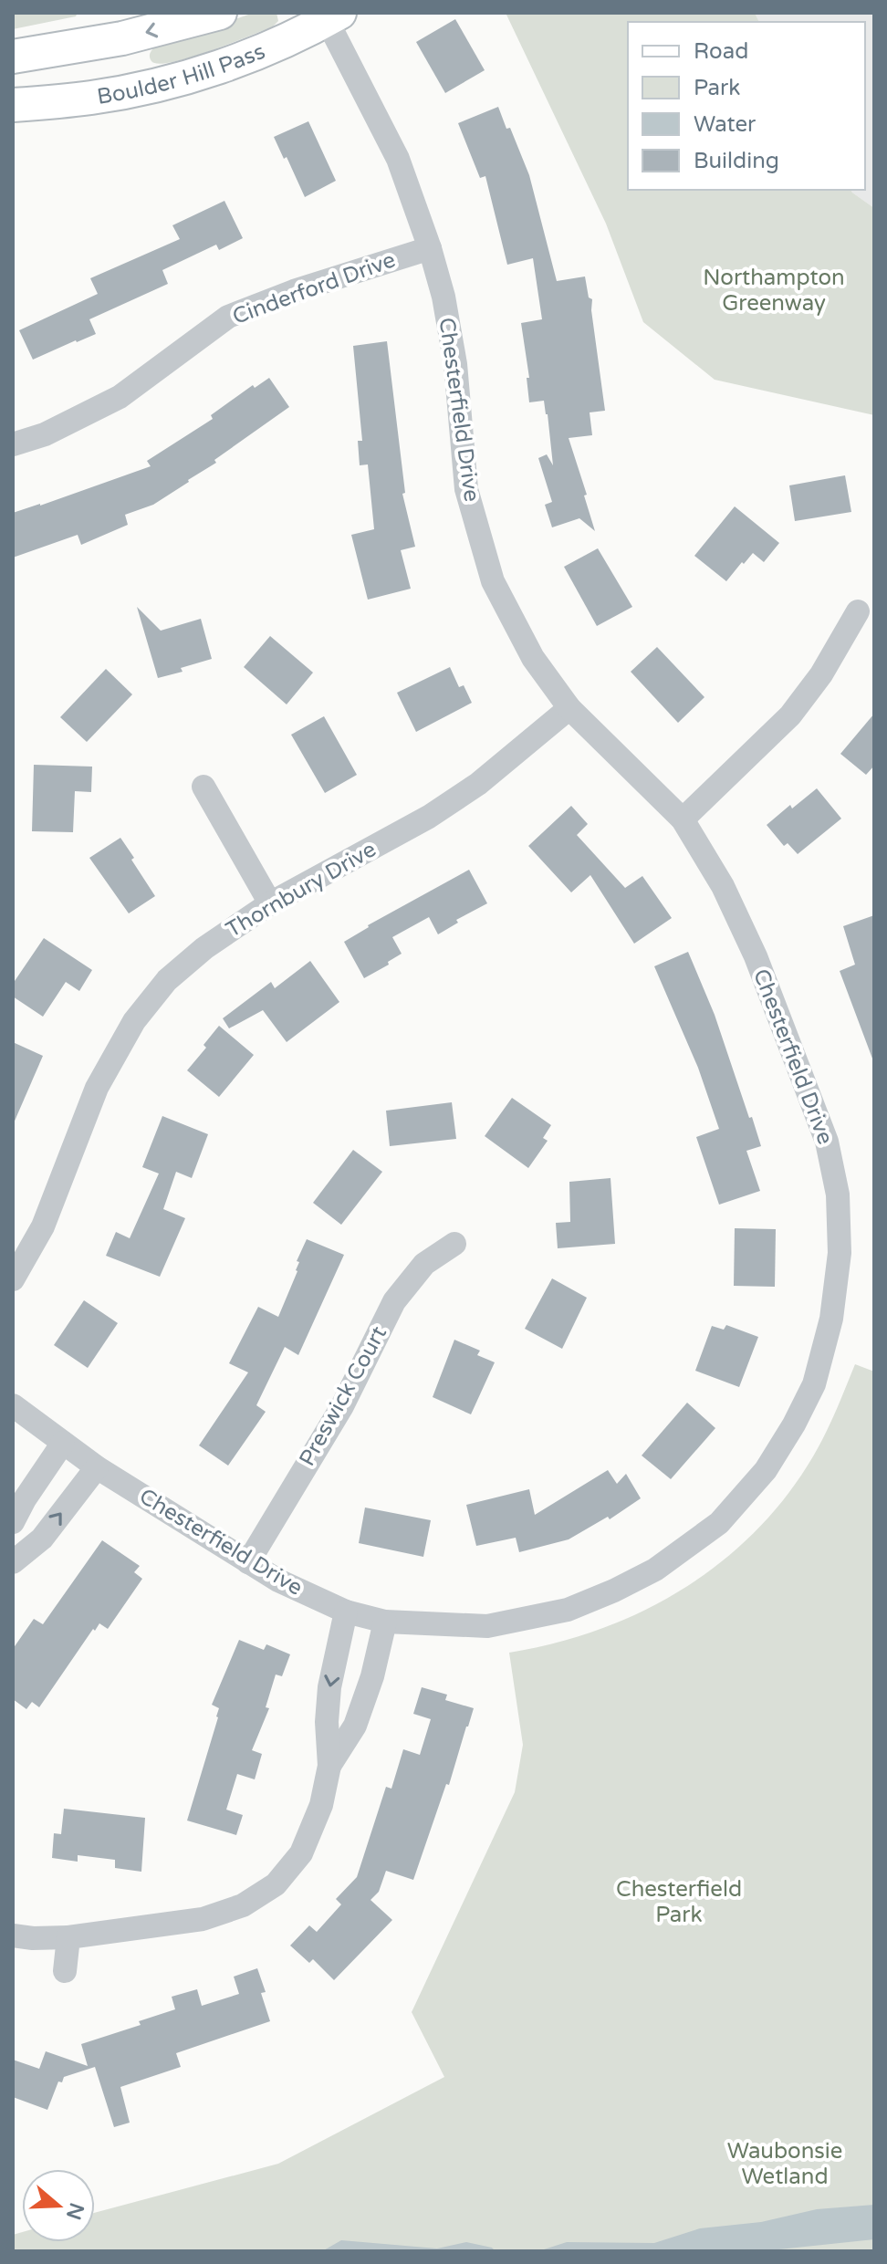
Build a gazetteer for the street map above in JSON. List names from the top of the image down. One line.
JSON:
{"streets":{"street":["Boulder Hill Pass","Cinderford Drive","Chesterfield Drive","Thornbury Drive","Preswick Court"]},"crossings":[["Boulder Hill Pass","Chesterfield Drive"],["Cinderford Drive","Chesterfield Drive"],["Chesterfield Drive","Thornbury Drive"],["Chesterfield Drive","Preswick Court"]],"parks":["Northampton Greenway","Chesterfield Park","Waubonsie Wetland"],"legend":["Road","Park","Water","Building"],"north":"right"}
